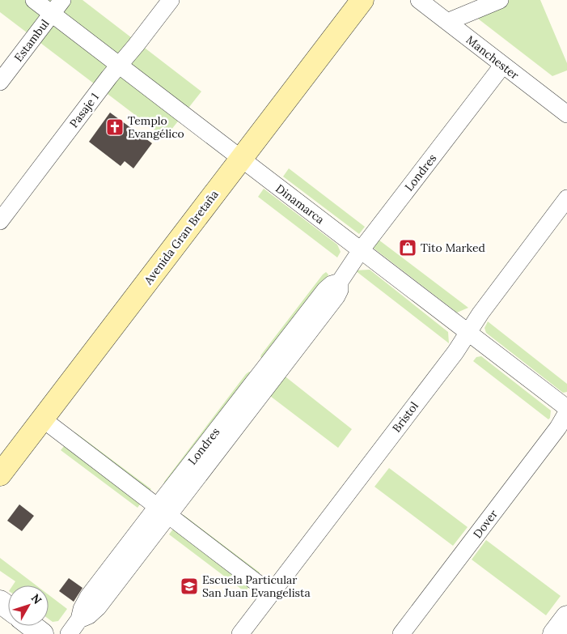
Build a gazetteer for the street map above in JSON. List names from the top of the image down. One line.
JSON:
{"streets":{"main road":["Avenida Gran Bretaña"],"street":["Estambul","Manchester","Pasaje 1","Londres","Dinamarca","Bristol","Dover"]},"crossings":[["Estambul","Dinamarca"],["Manchester","Londres"],["Pasaje 1","Dinamarca"],["Londres","Dinamarca"],["Dinamarca","Avenida Gran Bretaña"],["Dinamarca","Bristol"]],"places":{"church":["Templo Evangélico"],"shop":["Tito Marked"],"school or university":["Escuela Particular San Juan Evangelista"]},"north":"top right"}
